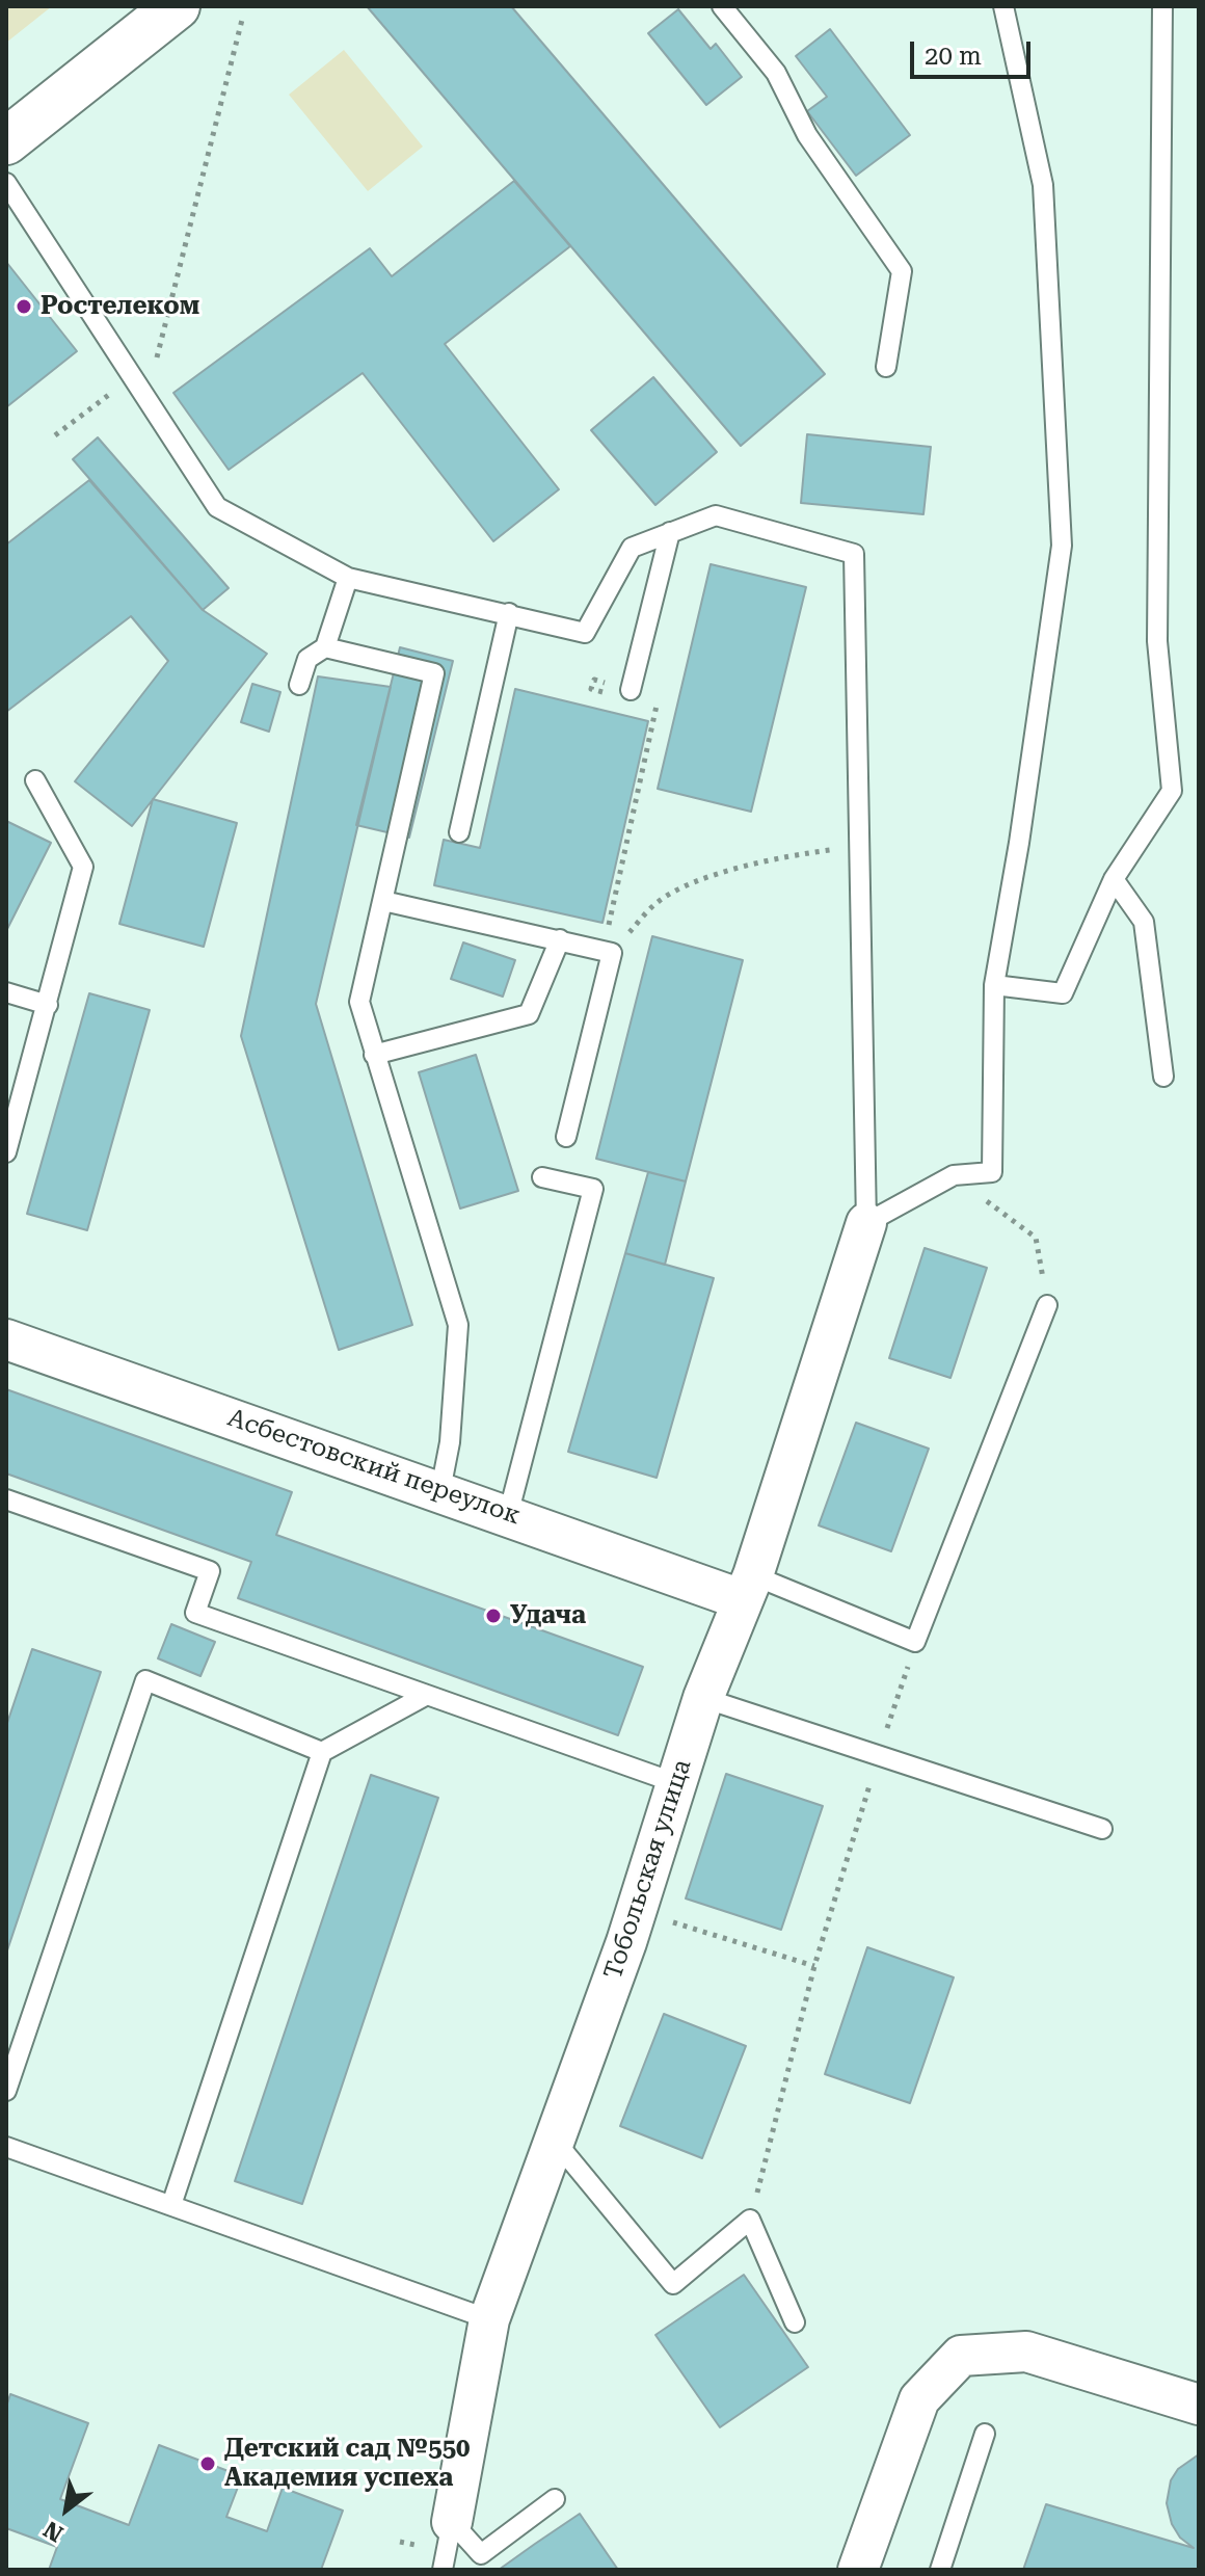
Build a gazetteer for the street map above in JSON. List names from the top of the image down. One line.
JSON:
{"streets":{"street":["Асбестовский переулок","Тобольская улица"]},"crossings":[["Асбестовский переулок","Тобольская улица"]],"places":["Ростелеком","Удача","Детский сад №550 Академия успеха"],"scale_bar":"20 m","north":"bottom left"}
